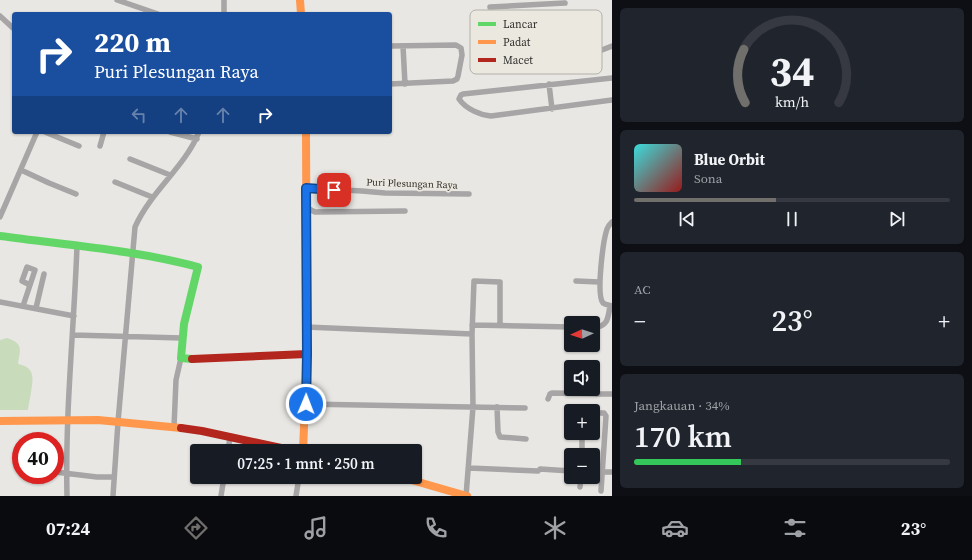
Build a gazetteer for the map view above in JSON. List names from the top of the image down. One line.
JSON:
{"streets":{"street":["Puri Plesungan Raya"]},"legend":["Lancar","Padat","Macet"],"north":"left","page":{"turn":["220 m","Puri Plesungan Raya"],"song":["Blue Orbit","Sona"],"tile":["AC",["Jangkauan · 34%","170 km"]],"heat":["−","23°","+"],"map_buttons":["+","−"],"limit":"40","trip":"07:25 · 1 mnt · 250 m","tabs":["07:24","23°"],"gauge":["34","km/h"]}}
